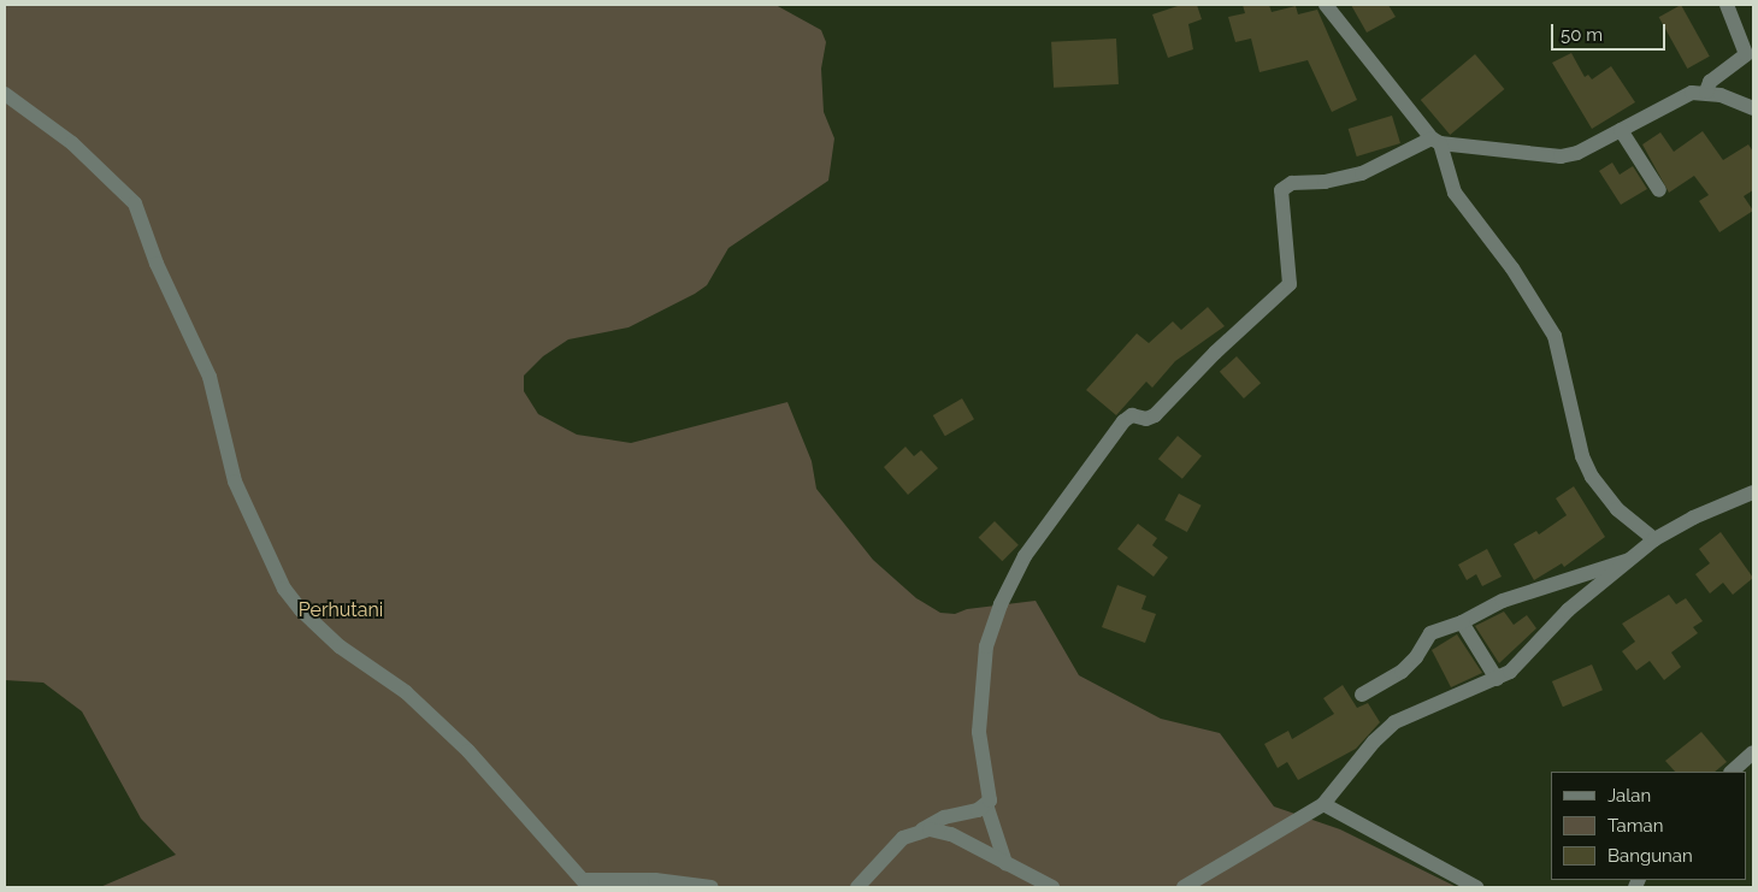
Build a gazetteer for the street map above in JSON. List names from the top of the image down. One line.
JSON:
{"parks":["Perhutani"],"legend":["Jalan","Taman","Bangunan"],"scale_bar":"50 m"}
